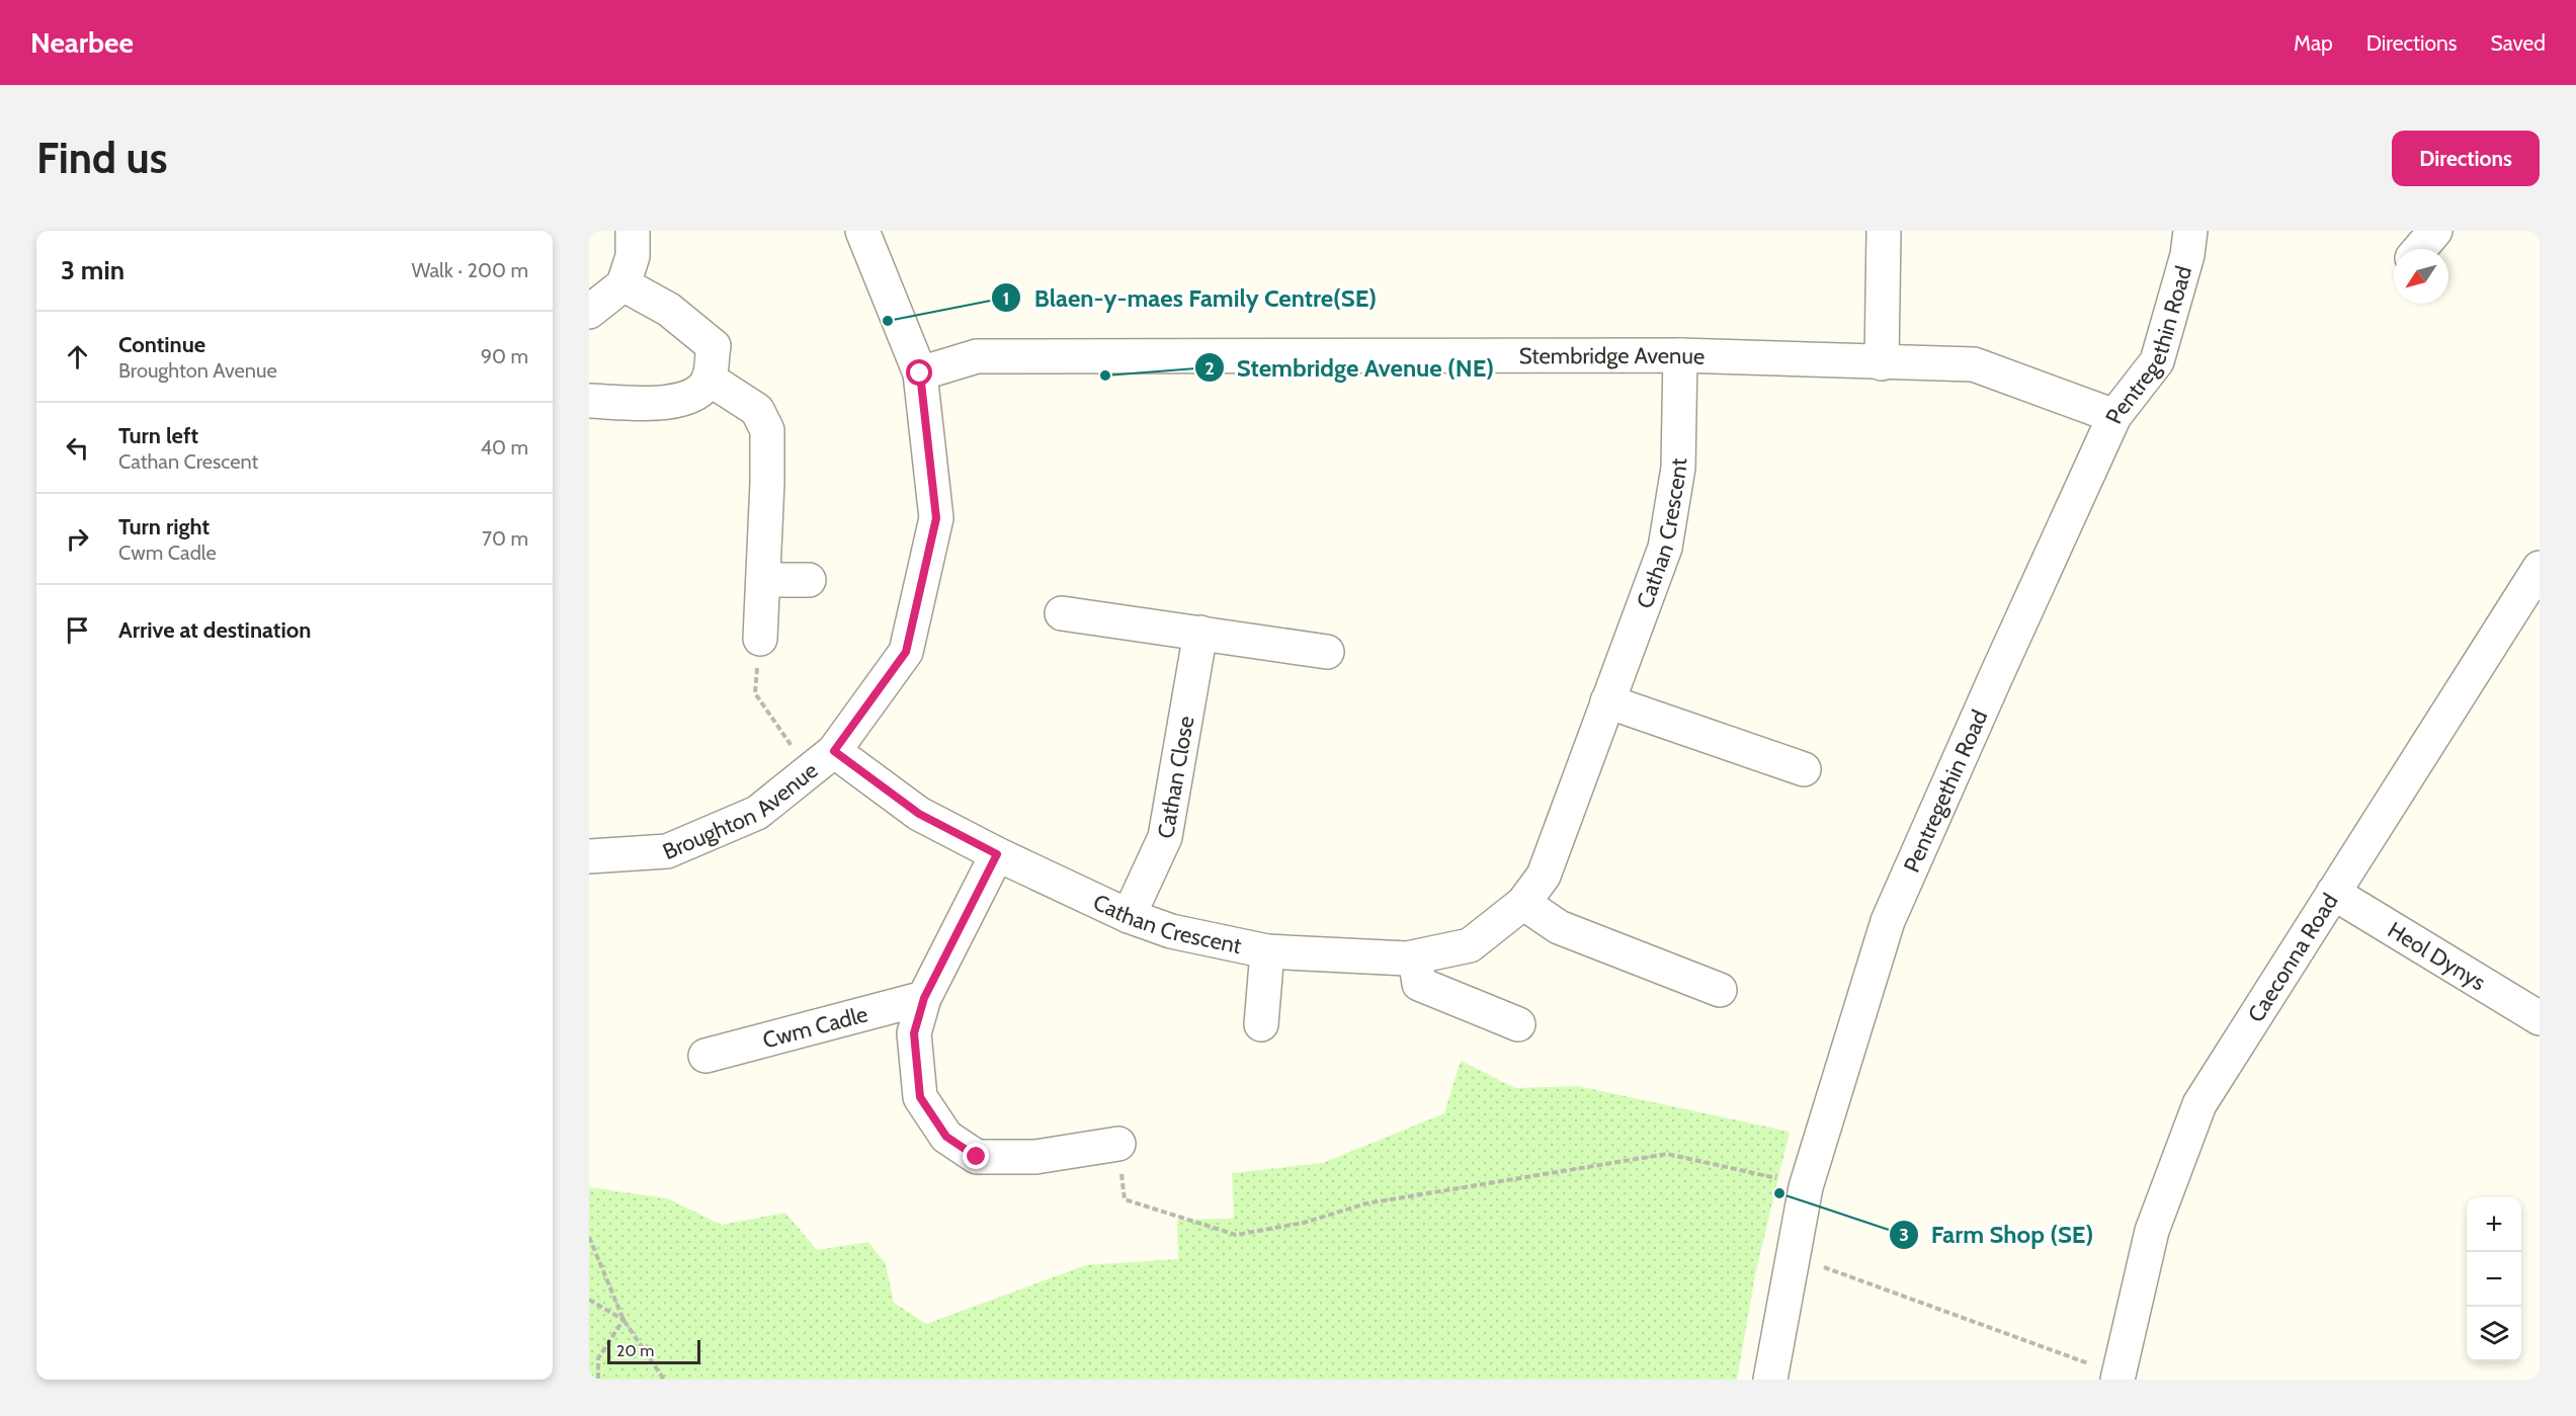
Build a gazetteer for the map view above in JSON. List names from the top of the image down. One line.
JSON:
{"streets":{"street":["Pentregethin Road","Stembridge Avenue","Cathan Crescent","Cathan Close","Broughton Avenue","Heol Dynys","Caeconna Road","Cwm Cadle"]},"crossings":[["Pentregethin Road","Stembridge Avenue"],["Stembridge Avenue","Cathan Crescent"],["Stembridge Avenue","Broughton Avenue"],["Cathan Crescent","Cathan Close"],["Cathan Crescent","Broughton Avenue"],["Heol Dynys","Caeconna Road"]],"places":["Blaen-y-maes Family Centre(SE)","Stembridge Avenue (NE)","Farm Shop (SE)"],"scale_bar":"20 m","north":"bottom left","page":{"header":"Nearbee","nav":["Map","Directions","Saved"],"buttons":"Directions","title":"Find us","heading":["3 min","Walk · 200 m"],"list":[["Continue","Broughton Avenue","90 m"],["Turn left","Cathan Crescent","40 m"],["Turn right","Cwm Cadle","70 m"],"Arrive at destination"],"map_buttons":["+","−"],"scale":"20 m"}}
